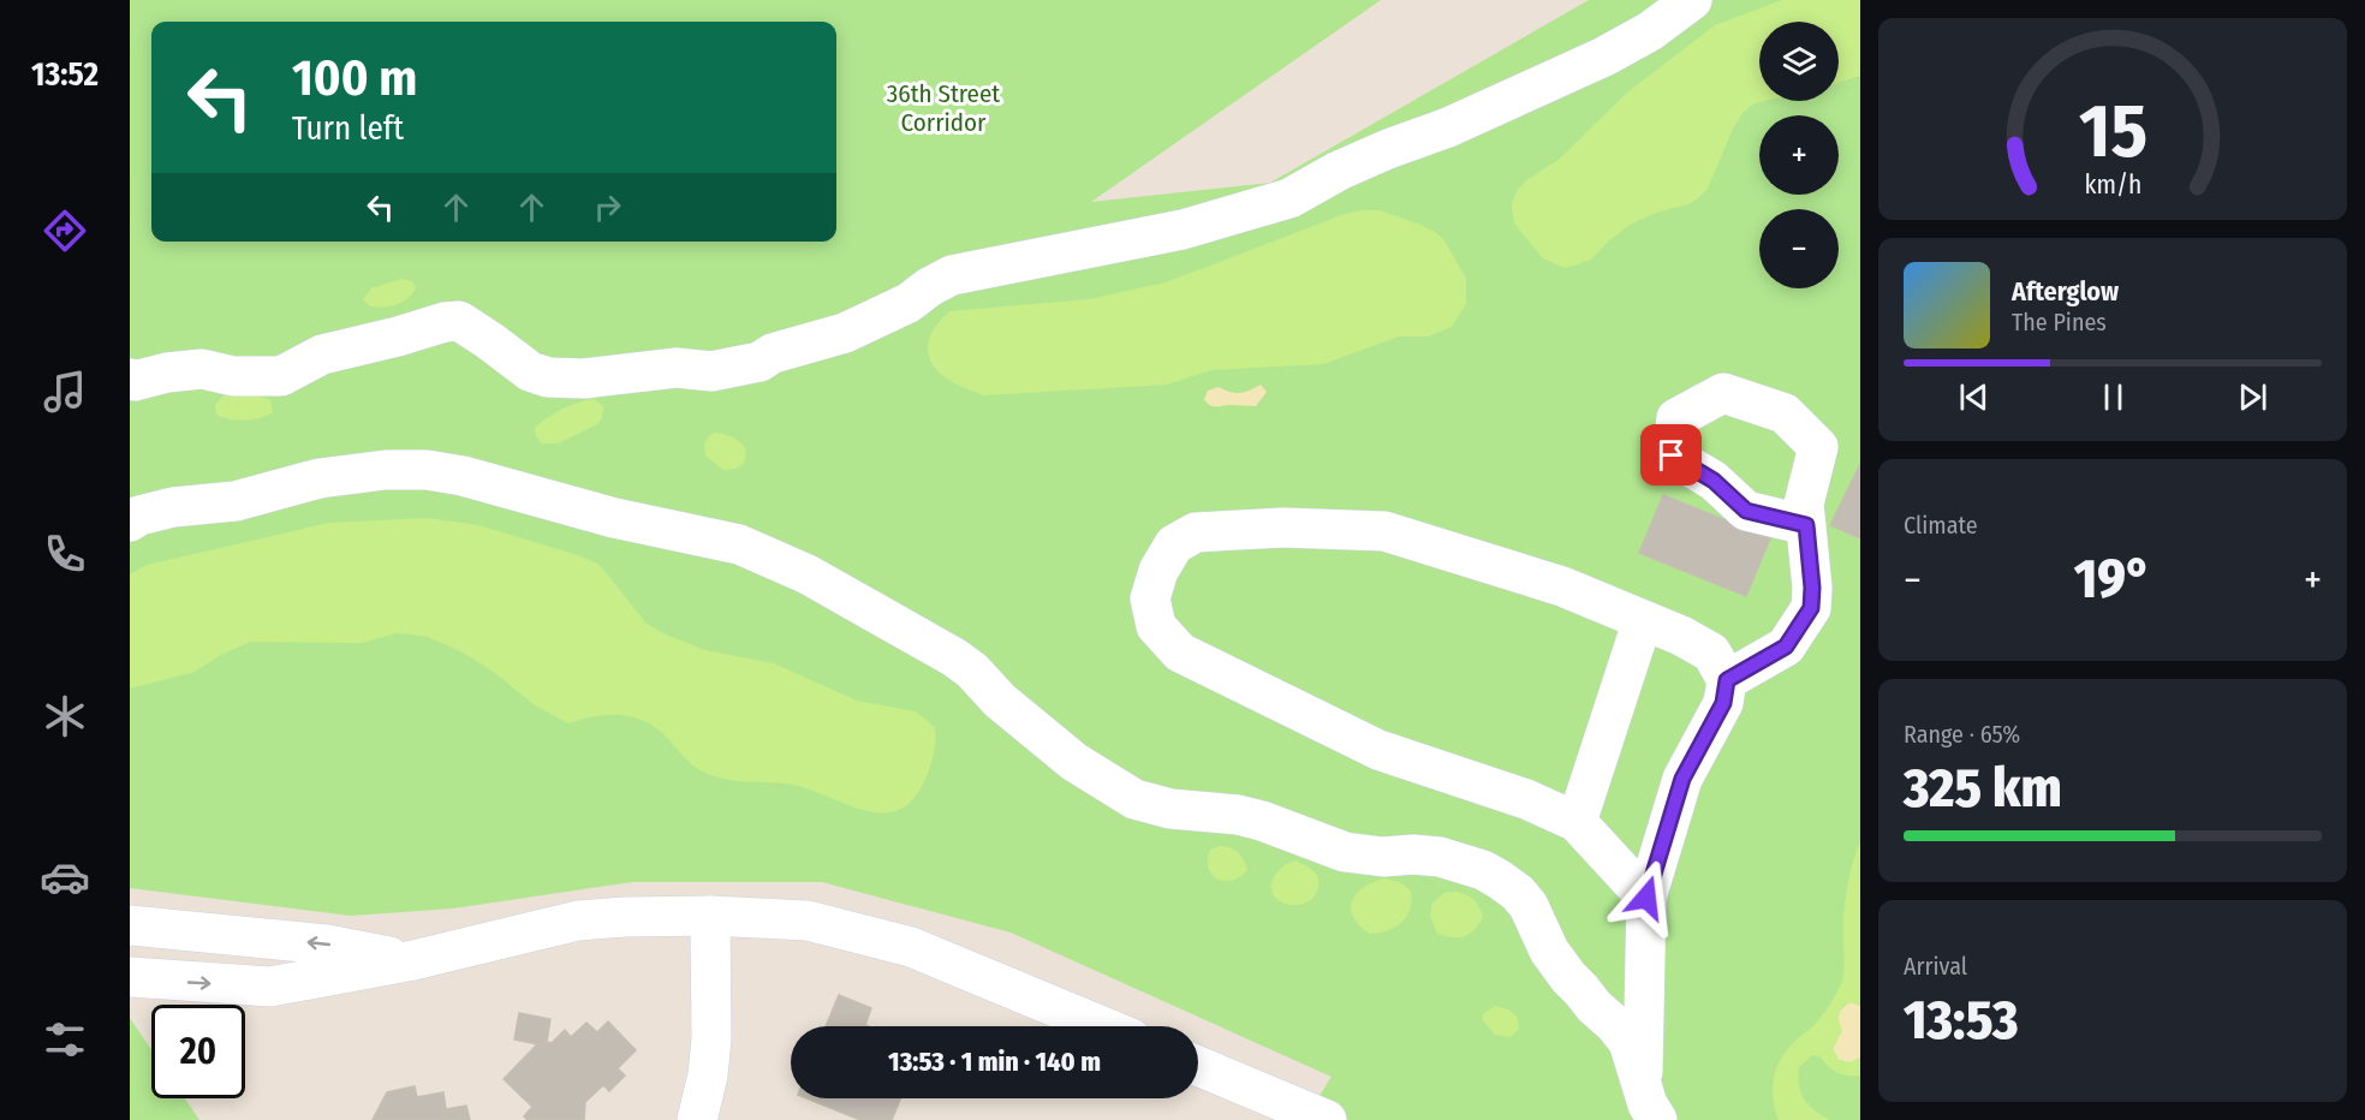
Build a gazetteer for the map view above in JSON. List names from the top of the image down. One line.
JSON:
{"parks":["36th Street Corridor"],"page":{"tabs":"13:52","map_buttons":["+","−"],"turn":["100 m","Turn left"],"song":["Afterglow","The Pines"],"tile":["Climate",["Range · 65%","325 km"],["Arrival","13:53"]],"heat":["−","19°","+"],"limit":"20","trip":"13:53 · 1 min · 140 m","gauge":["15","km/h"]}}
